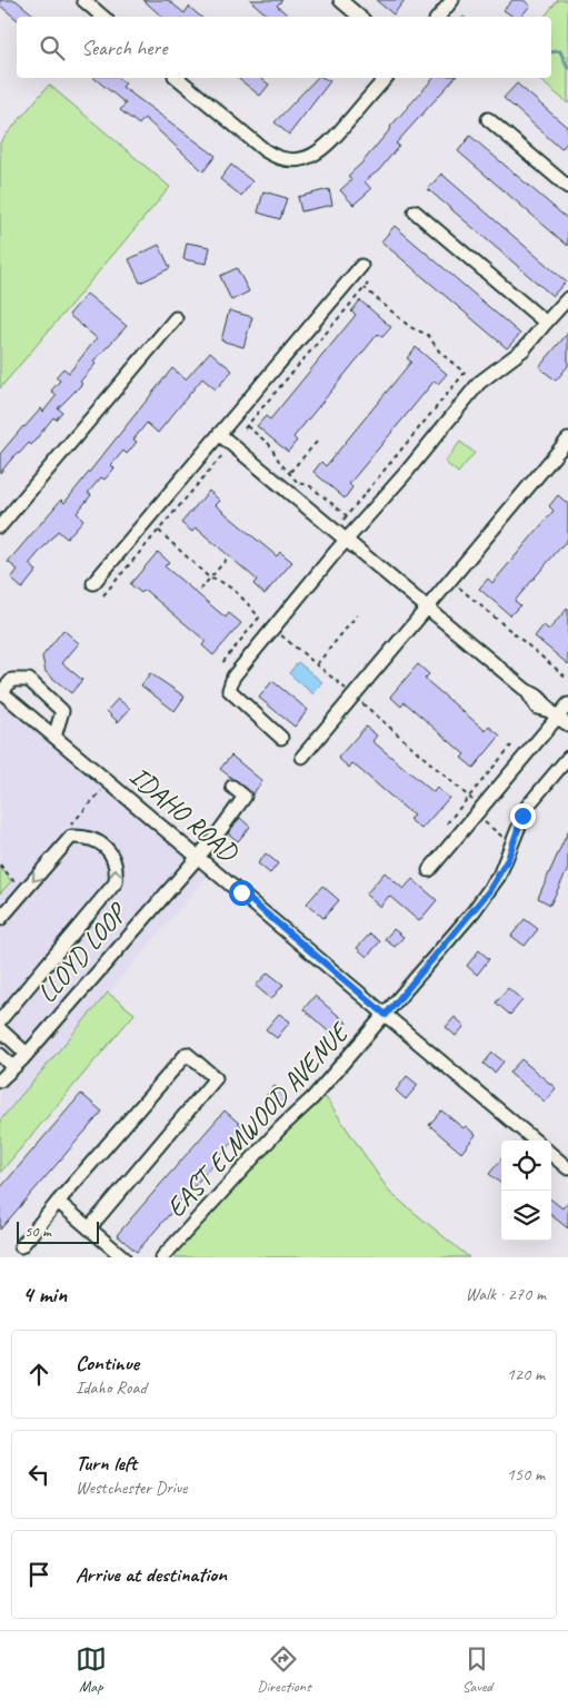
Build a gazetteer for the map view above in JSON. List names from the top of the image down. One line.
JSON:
{"streets":{"street":["IDAHO ROAD","LLOYD LOOP","EAST ELMWOOD AVENUE"]},"crossings":[["IDAHO ROAD","LLOYD LOOP"],["IDAHO ROAD","EAST ELMWOOD AVENUE"]],"scale_bar":"50 m","page":{"search":"Search here","scale":"50 m","heading":["4 min","Walk · 270 m"],"list":[["Continue","Idaho Road","120 m"],["Turn left","Westchester Drive","150 m"],"Arrive at destination"],"nav":["Map","Directions","Saved"]}}
